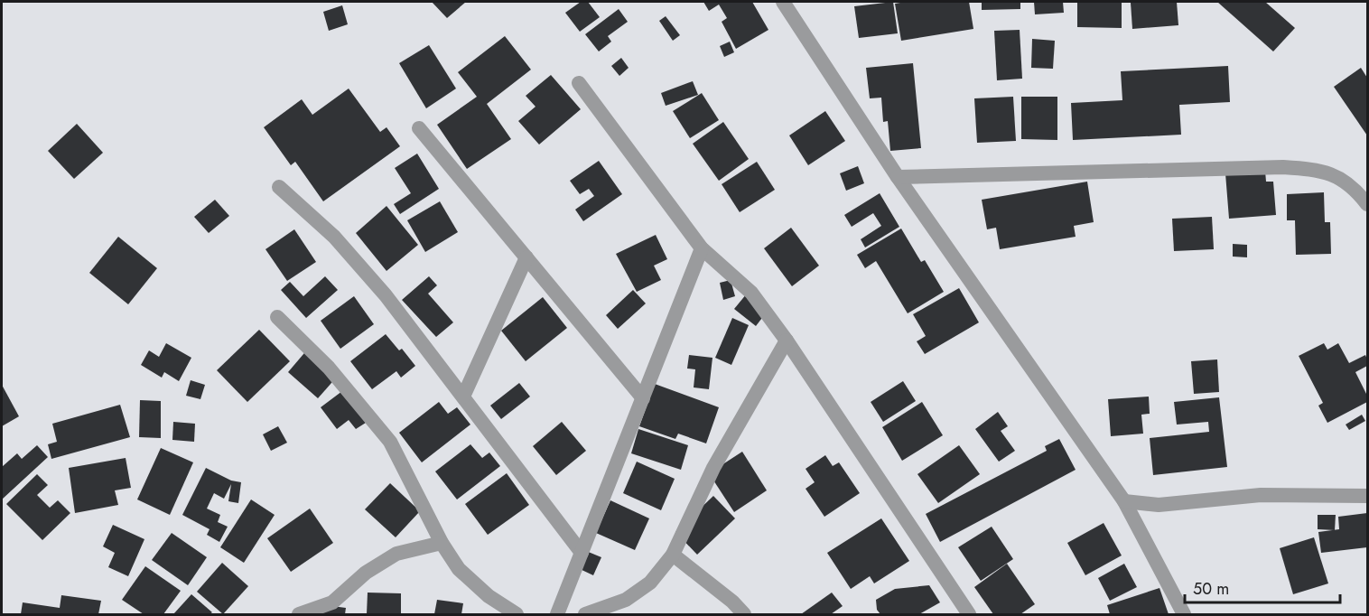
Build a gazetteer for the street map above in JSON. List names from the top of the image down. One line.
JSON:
{"scale_bar":"50 m"}
